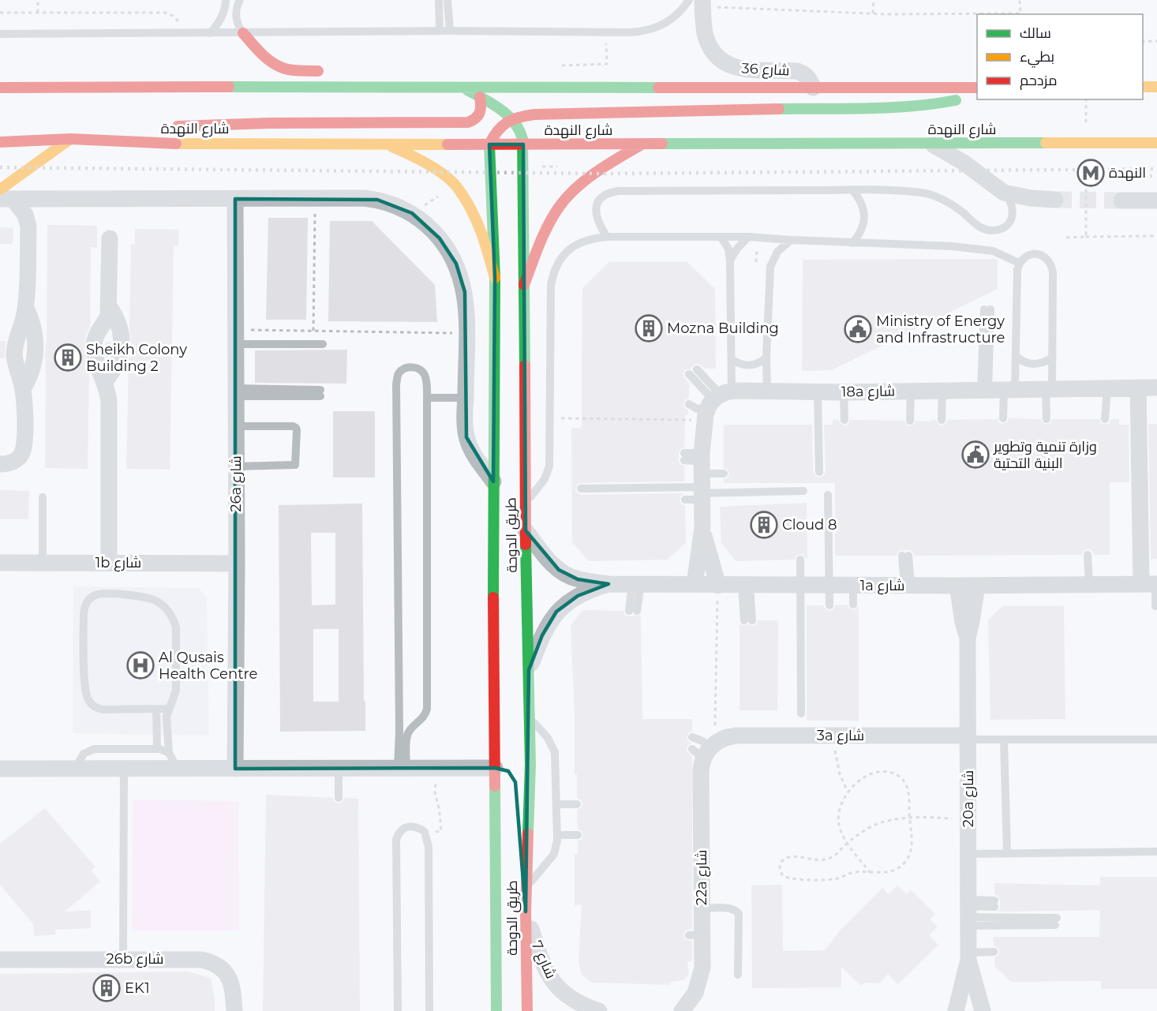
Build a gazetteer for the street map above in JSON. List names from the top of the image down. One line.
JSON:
{"streets":{"main road":["شارع النهدة","طريق الدوحة"],"street":["شارع 36","18a شارع","26a شارع","1b شارع","1a شارع","3a شارع","20a شارع","22a شارع","26b شارع","شارع 7"]},"crossings":[["شارع النهدة","طريق الدوحة"],["26a شارع","1b شارع"],["طريق الدوحة","1a شارع"],["طريق الدوحة","شارع 7"],["1a شارع","20a شارع"],["3a شارع","20a شارع"],["3a شارع","22a شارع"]],"places":{"metro station":["النهدة"],"building":["Mozna Building","Sheikh Colony Building 2","Cloud 8","EK1"],"public building":["Ministry of Energy and Infrastructure","وزارة تنمية وتطوير البنية التحتية"],"hospital":["Al Qusais Health Centre"]},"legend":["سالك","بطيء","مزدحم"]}
